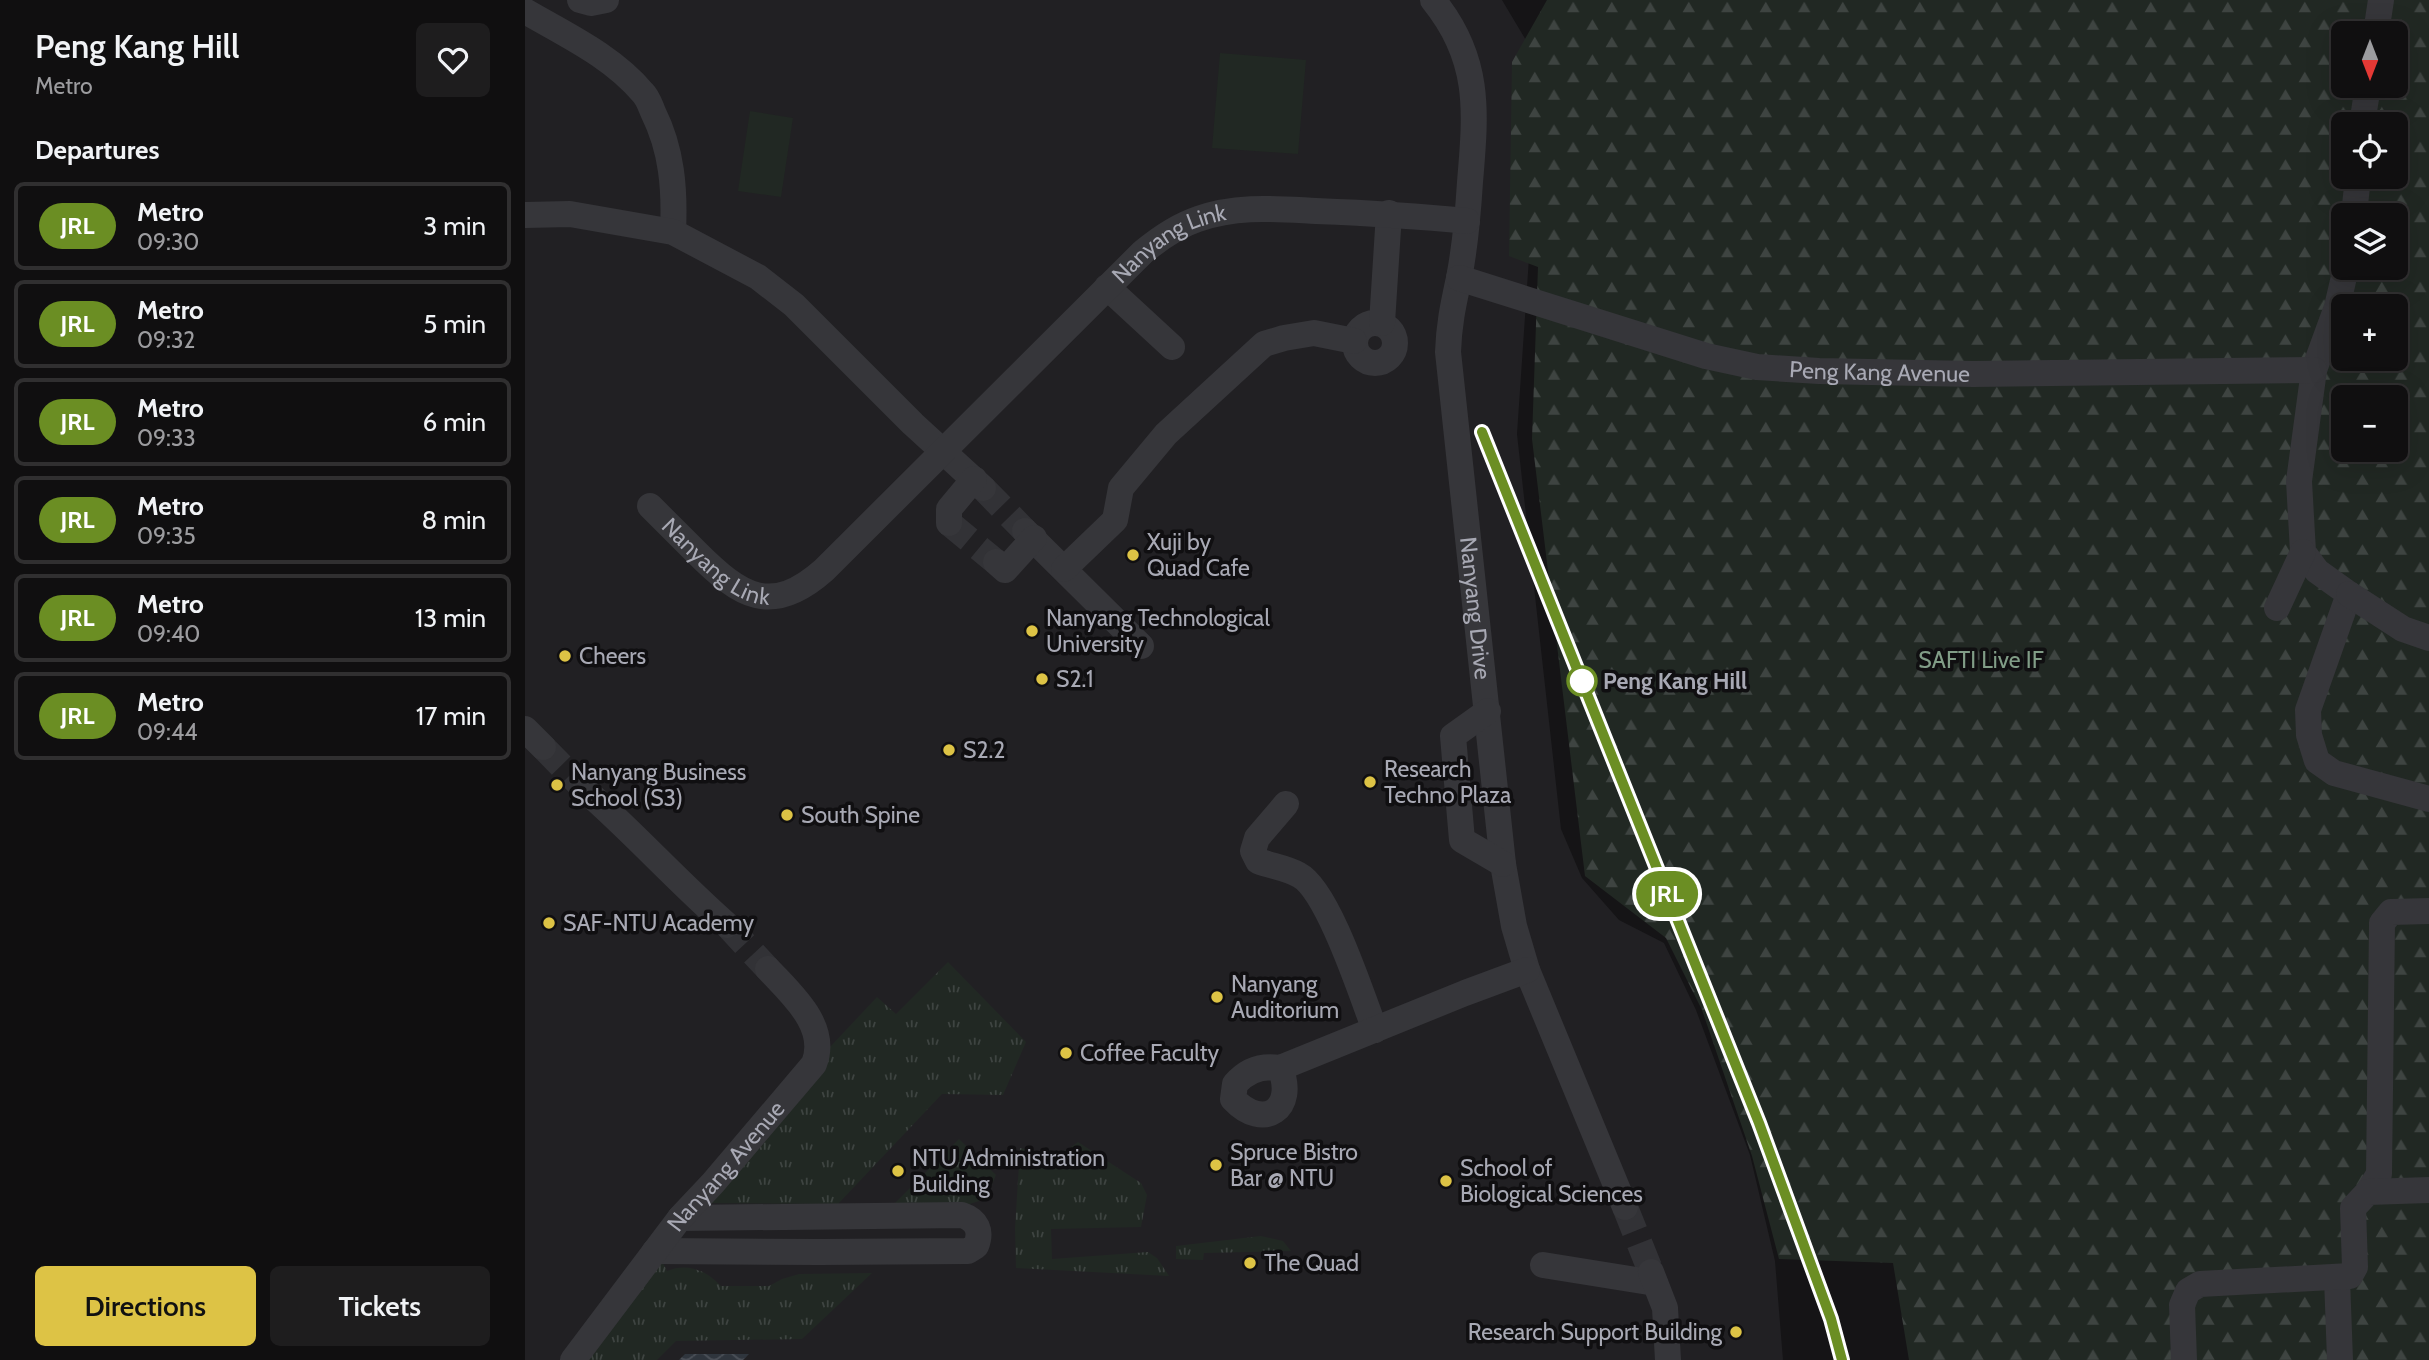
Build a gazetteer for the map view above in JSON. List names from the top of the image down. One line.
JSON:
{"streets":{"street":["Nanyang Link","Peng Kang Avenue","Nanyang Drive","Nanyang Avenue"]},"crossings":[["Nanyang Link","Nanyang Drive"],["Peng Kang Avenue","Nanyang Drive"]],"parks":["SAFTI Live IF"],"places":["Xuji by Quad Cafe","Nanyang Technological University","Cheers","S2.1","Peng Kang Hill","S2.2","Research Techno Plaza","Nanyang Business School (S3)","South Spine","SAF-NTU Academy","Nanyang Auditorium","Coffee Faculty","Spruce Bistro Bar @ NTU","NTU Administration Building","School of Biological Sciences","The Quad","Research Support Building"],"lines":["metro line JRL"],"north":"bottom","page":{"heading":[["Peng Kang Hill","Metro"],"Departures"],"on_map":"JRL","map_buttons":["+","−"],"list":[{"mark":"JRL","name":"Metro","note":"09:30","value":"3 min"},{"mark":"JRL","name":"Metro","note":"09:32","value":"5 min"},{"mark":"JRL","name":"Metro","note":"09:33","value":"6 min"},{"mark":"JRL","name":"Metro","note":"09:35","value":"8 min"},{"mark":"JRL","name":"Metro","note":"09:40","value":"13 min"},{"mark":"JRL","name":"Metro","note":"09:44","value":"17 min"}],"buttons":["Directions","Tickets"]}}
